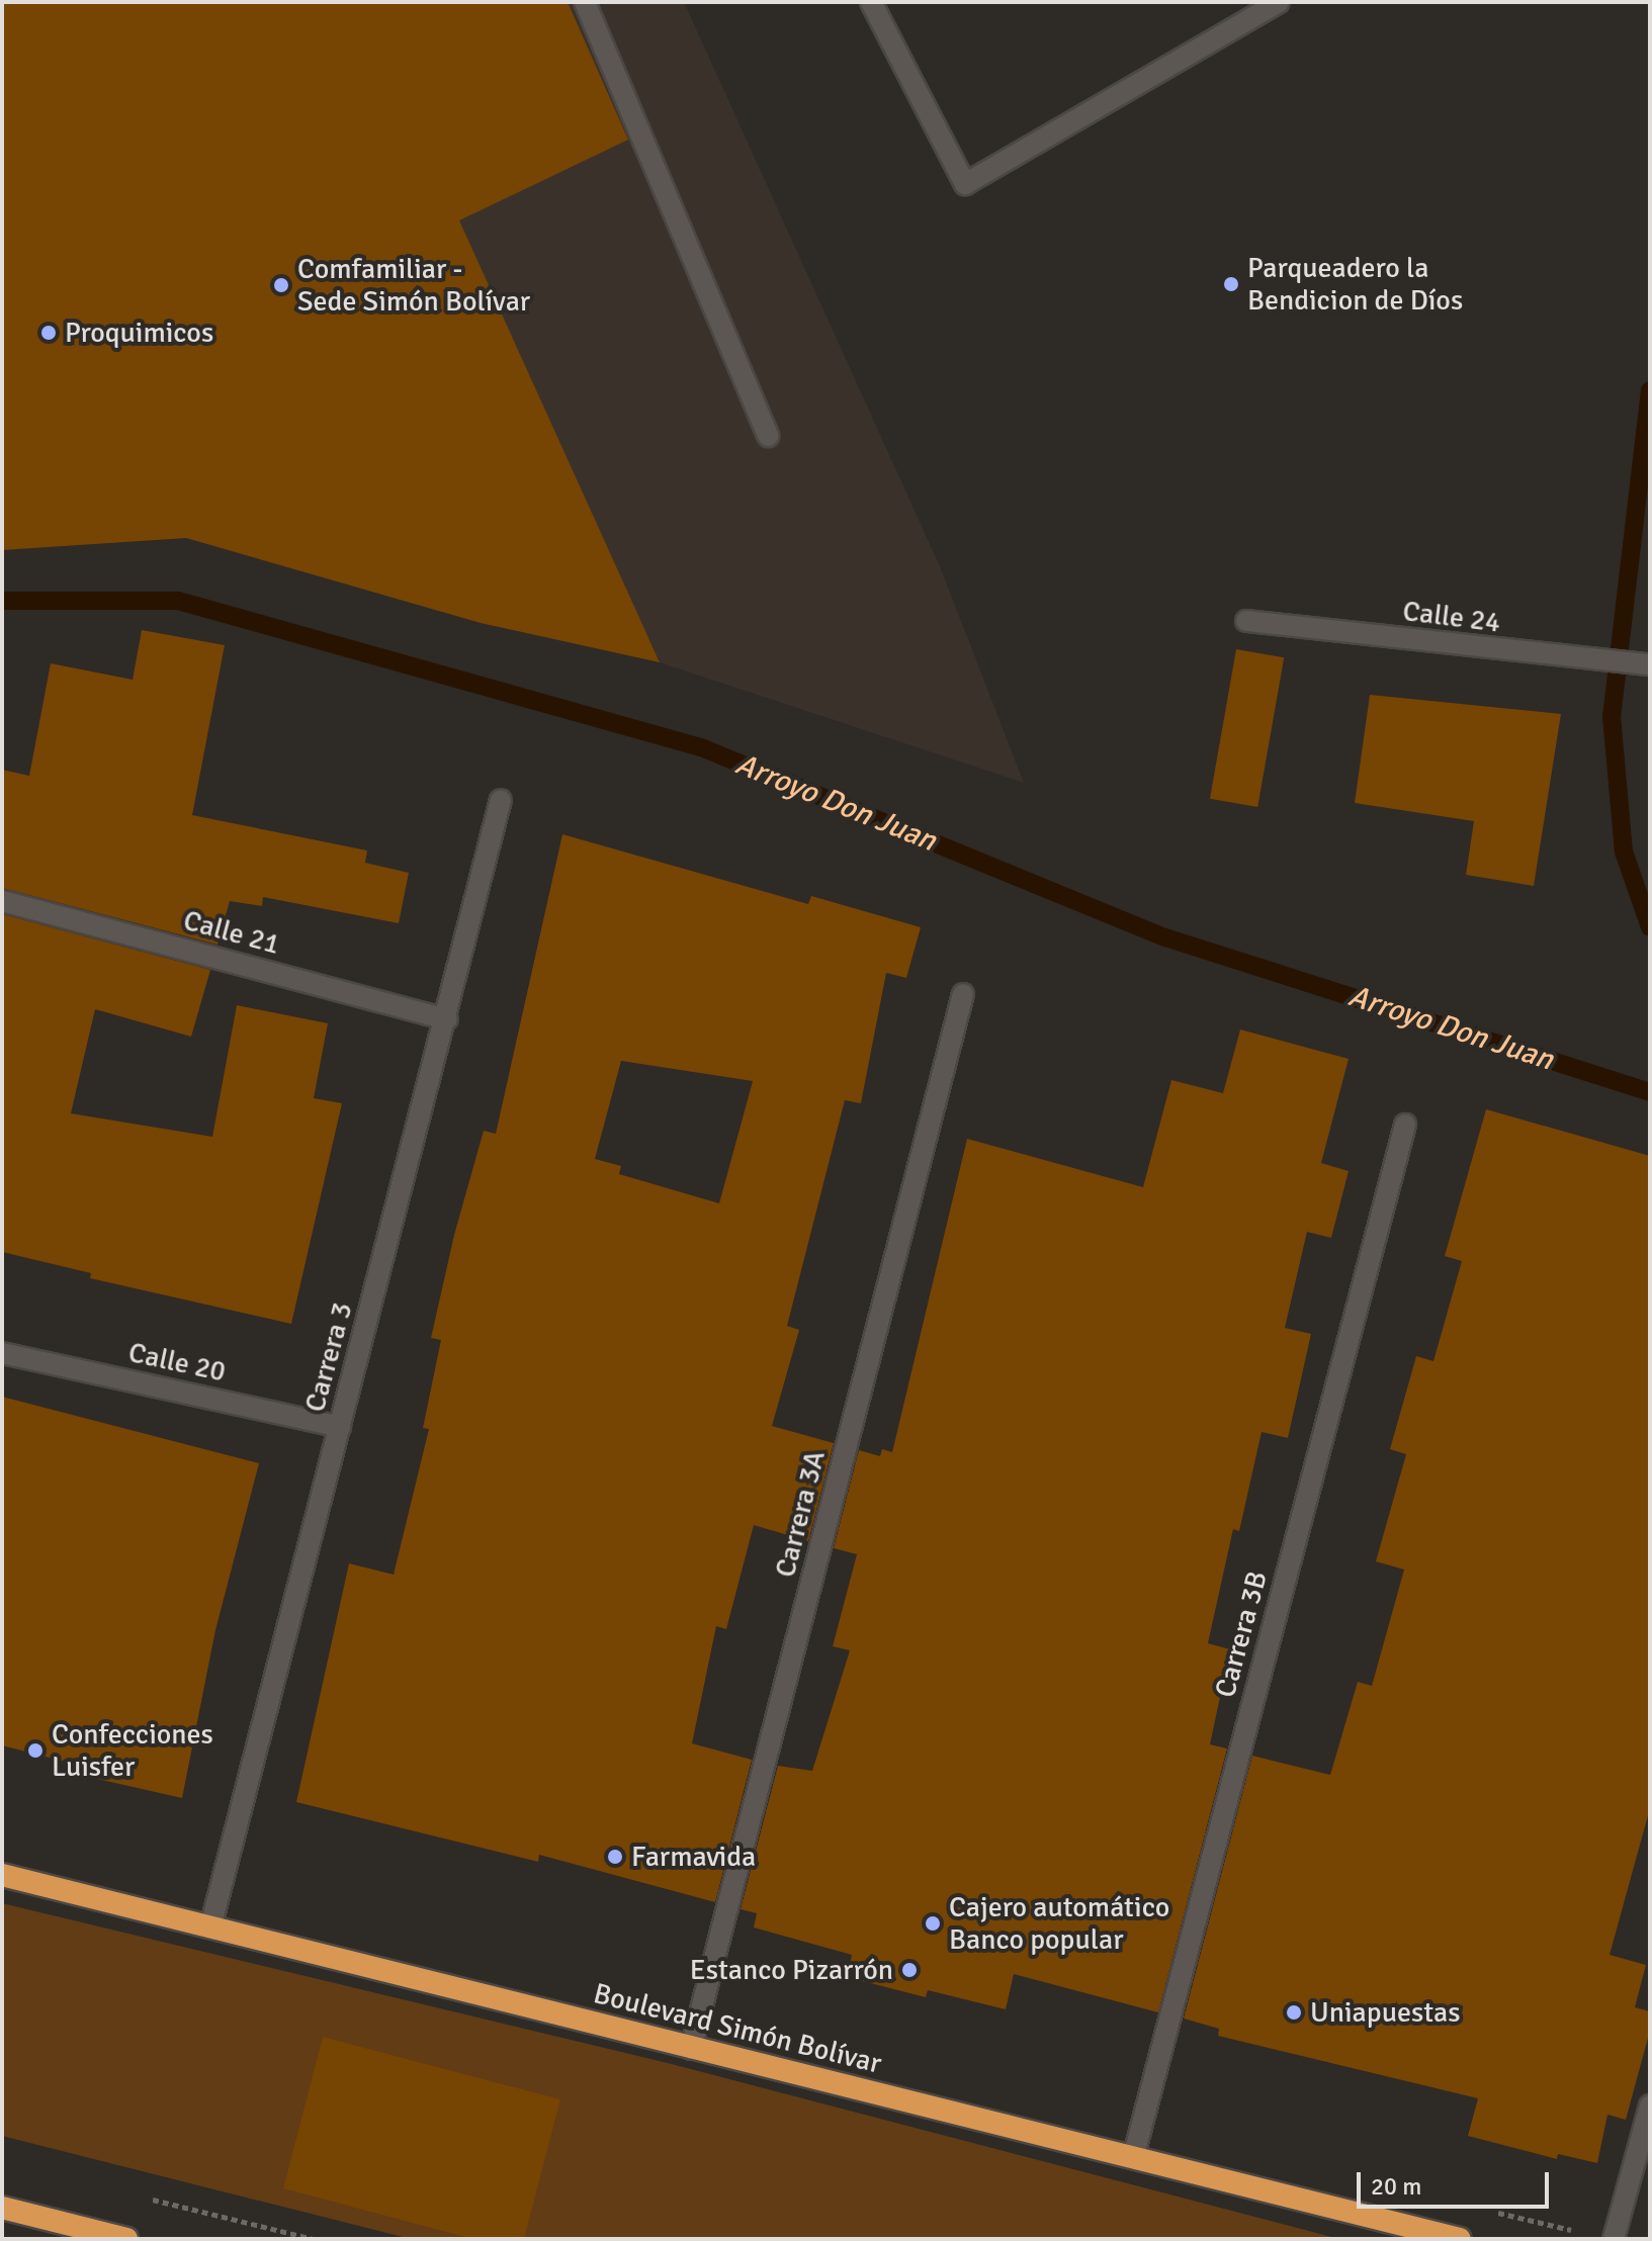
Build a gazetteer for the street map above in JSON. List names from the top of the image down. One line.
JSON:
{"streets":{"highway":["Boulevard Simón Bolívar"],"street":["Calle 24","Calle 21","Carrera 3","Calle 20","Carrera 3A","Carrera 3B"]},"crossings":[["Calle 21","Carrera 3"],["Carrera 3","Calle 20"],["Carrera 3","Boulevard Simón Bolívar"],["Carrera 3A","Boulevard Simón Bolívar"],["Carrera 3B","Boulevard Simón Bolívar"]],"water":["Arroyo Don Juan"],"places":["Parqueadero la Bendicion de Díos","Comfamiliar - Sede Simón Bolívar","Proquimicos","Confecciones Luisfer","Farmavida","Cajero automático Banco popular","Estanco Pizarrón","Uniapuestas"],"scale_bar":"20 m"}
